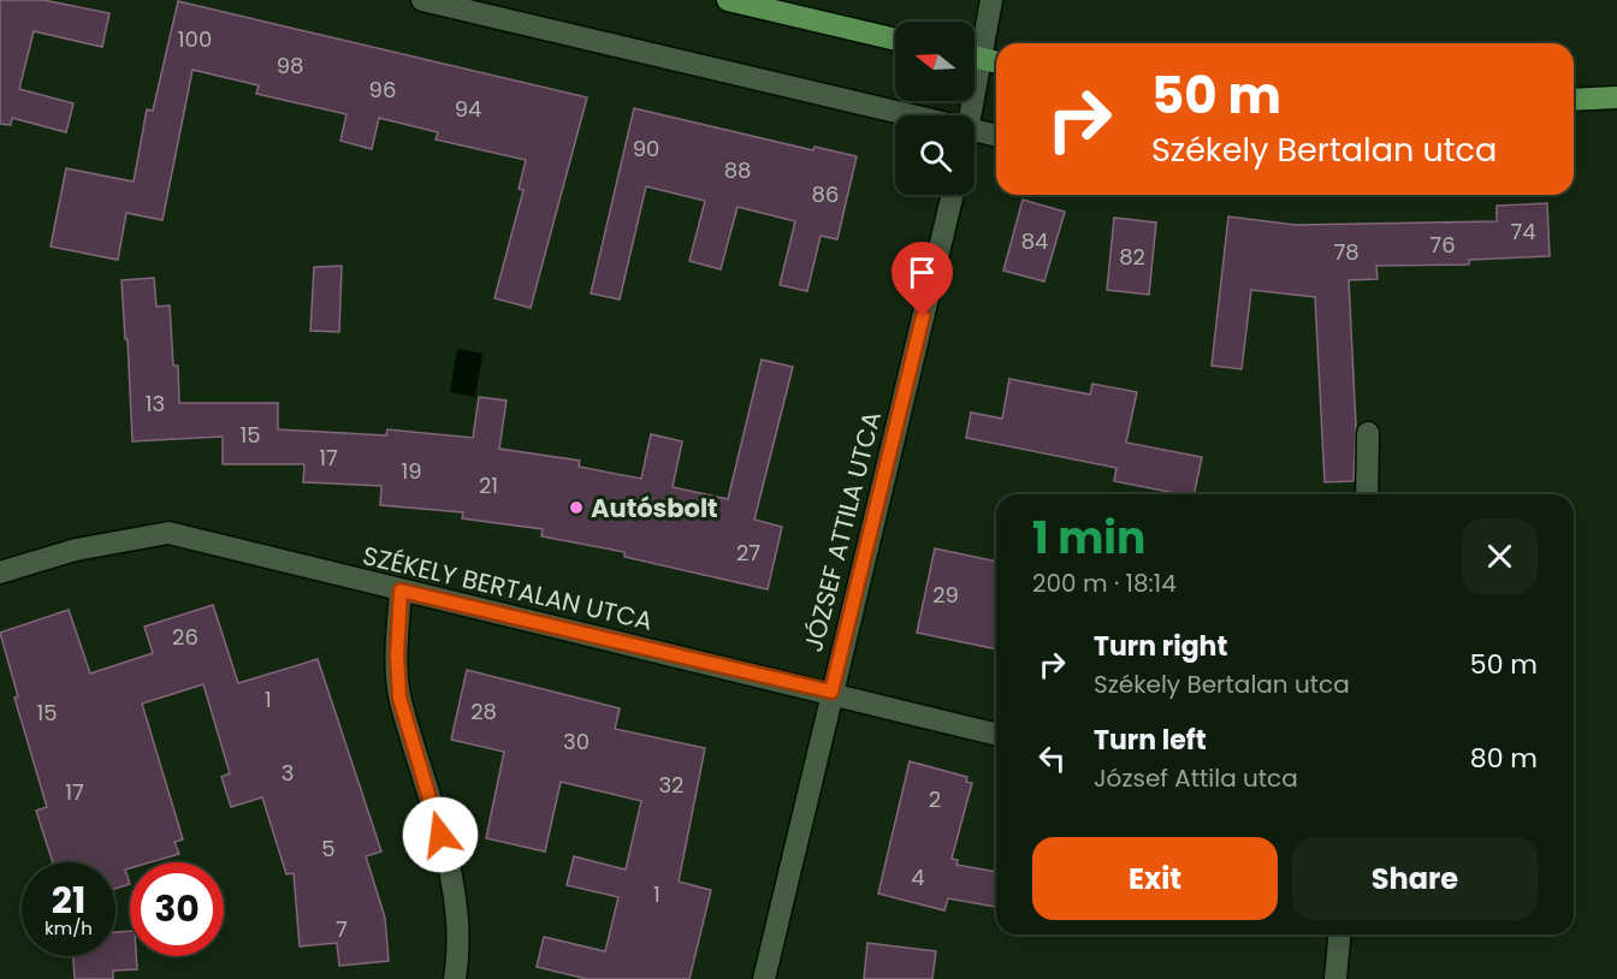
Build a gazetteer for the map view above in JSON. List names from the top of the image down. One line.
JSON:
{"streets":{"street":["JÓZSEF ATTILA UTCA","SZÉKELY BERTALAN UTCA"]},"crossings":[["JÓZSEF ATTILA UTCA","SZÉKELY BERTALAN UTCA"]],"places":["Autósbolt"],"house_numbers":["100","98","96","94","90","88","86","74","84","76","78","82","13","15","17","19","21","27","29","26","1","28","15","30","3","32","17","2","5","4","1","7"],"north":"left","page":{"turn":["50 m","Székely Bertalan utca"],"heading":["1 min","200 m · 18:14"],"list":[{"name":"Turn right","note":"Székely Bertalan utca","value":"50 m"},{"name":"Turn left","note":"József Attila utca","value":"80 m"}],"buttons":["Exit","Share"],"speed":"21 km/h","limit":"30"}}
